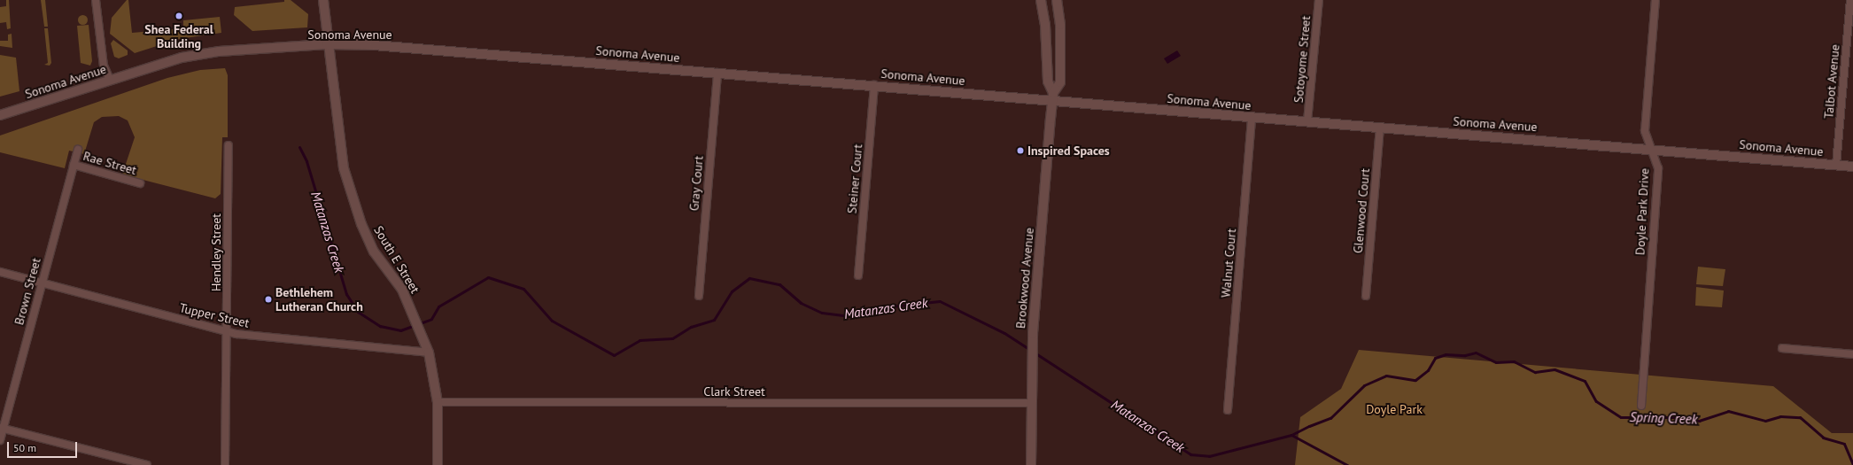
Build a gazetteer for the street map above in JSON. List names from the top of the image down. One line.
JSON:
{"streets":{"street":["Sonoma Avenue","Sotoyome Street","Talbot Avenue","Rae Street","Steiner Court","Gray Court","Glenwood Court","Doyle Park Drive","Hendley Street","South E Street","Walnut Court","Brookwood Avenue","Brown Street","Tupper Street","Clark Street"]},"crossings":[["Sonoma Avenue","Sotoyome Street"],["Sonoma Avenue","Talbot Avenue"],["Sonoma Avenue","Steiner Court"],["Sonoma Avenue","Gray Court"],["Sonoma Avenue","Glenwood Court"],["Sonoma Avenue","Doyle Park Drive"],["Sonoma Avenue","South E Street"],["Sonoma Avenue","Walnut Court"],["Sonoma Avenue","Brookwood Avenue"],["Rae Street","Brown Street"],["Hendley Street","Tupper Street"],["South E Street","Tupper Street"],["South E Street","Clark Street"],["Brookwood Avenue","Clark Street"],["Brown Street","Tupper Street"]],"water":["Matanzas Creek","Spring Creek"],"parks":["Doyle Park"],"places":["Shea Federal Building","Inspired Spaces","Bethlehem Lutheran Church"],"scale_bar":"50 m"}
